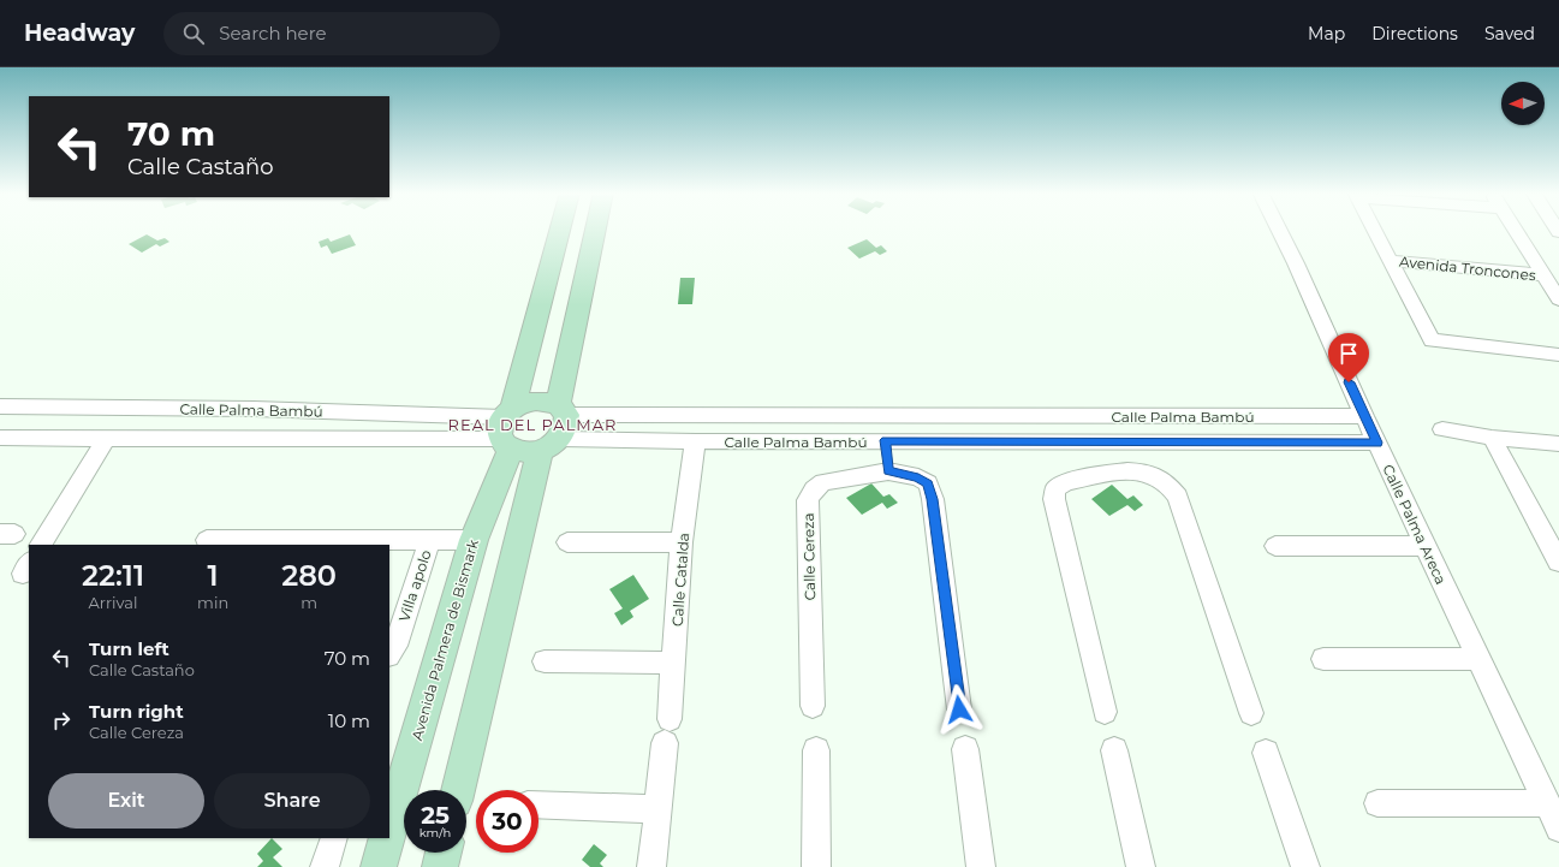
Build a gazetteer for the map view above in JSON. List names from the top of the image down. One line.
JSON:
{"streets":{"street":["Avenida Troncones","Calle Palma Bambú","Calle Palma Areca","Calle Cereza","Calle Catalda","Villa apolo","Avenida Palmera de Bismark"]},"crossings":[["Calle Palma Bambú","Calle Palma Areca"],["Calle Palma Bambú","Calle Catalda"],["Calle Palma Bambú","Avenida Palmera de Bismark"]],"districts":["REAL DEL PALMAR"],"north":"left","page":{"header":"Headway","search":"Search here","nav":["Map","Directions","Saved"],"turn":["70 m","Calle Castaño"],"eta":["22:11","Arrival","1","min","280","m"],"list":[{"name":"Turn left","note":"Calle Castaño","value":"70 m"},{"name":"Turn right","note":"Calle Cereza","value":"10 m"}],"buttons":["Exit","Share"],"speed":"25 km/h","limit":"30"}}
